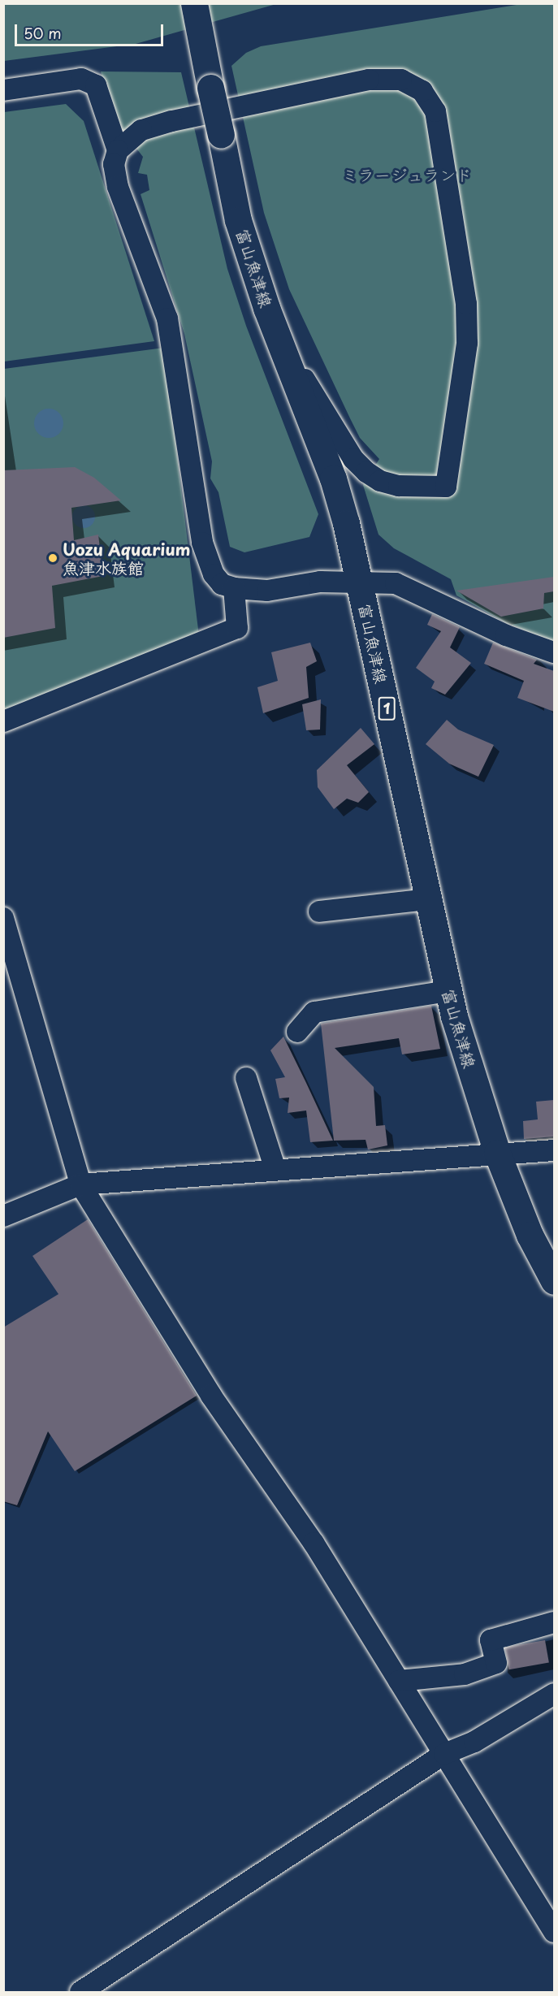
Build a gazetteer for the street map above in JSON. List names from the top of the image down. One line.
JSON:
{"streets":{"main road":["富山魚津線","1"]},"parks":["ミラージュランド"],"places":["Uozu Aquarium 魚津水族館"],"scale_bar":"50 m"}
